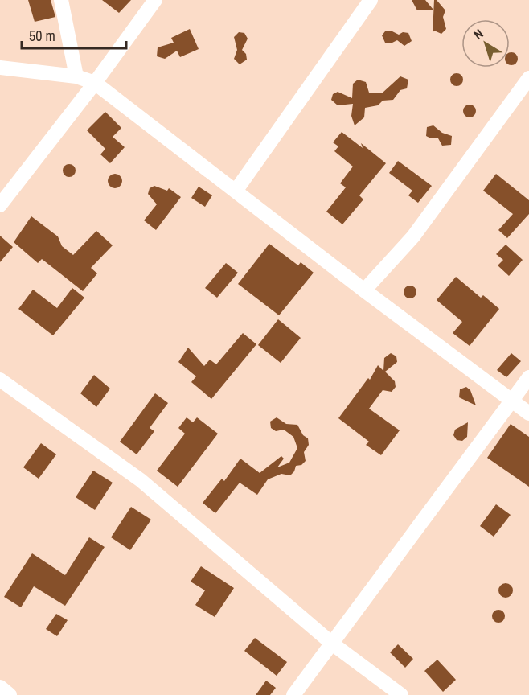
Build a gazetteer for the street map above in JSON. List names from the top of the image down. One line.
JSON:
{"scale_bar":"50 m","north":"top left"}
